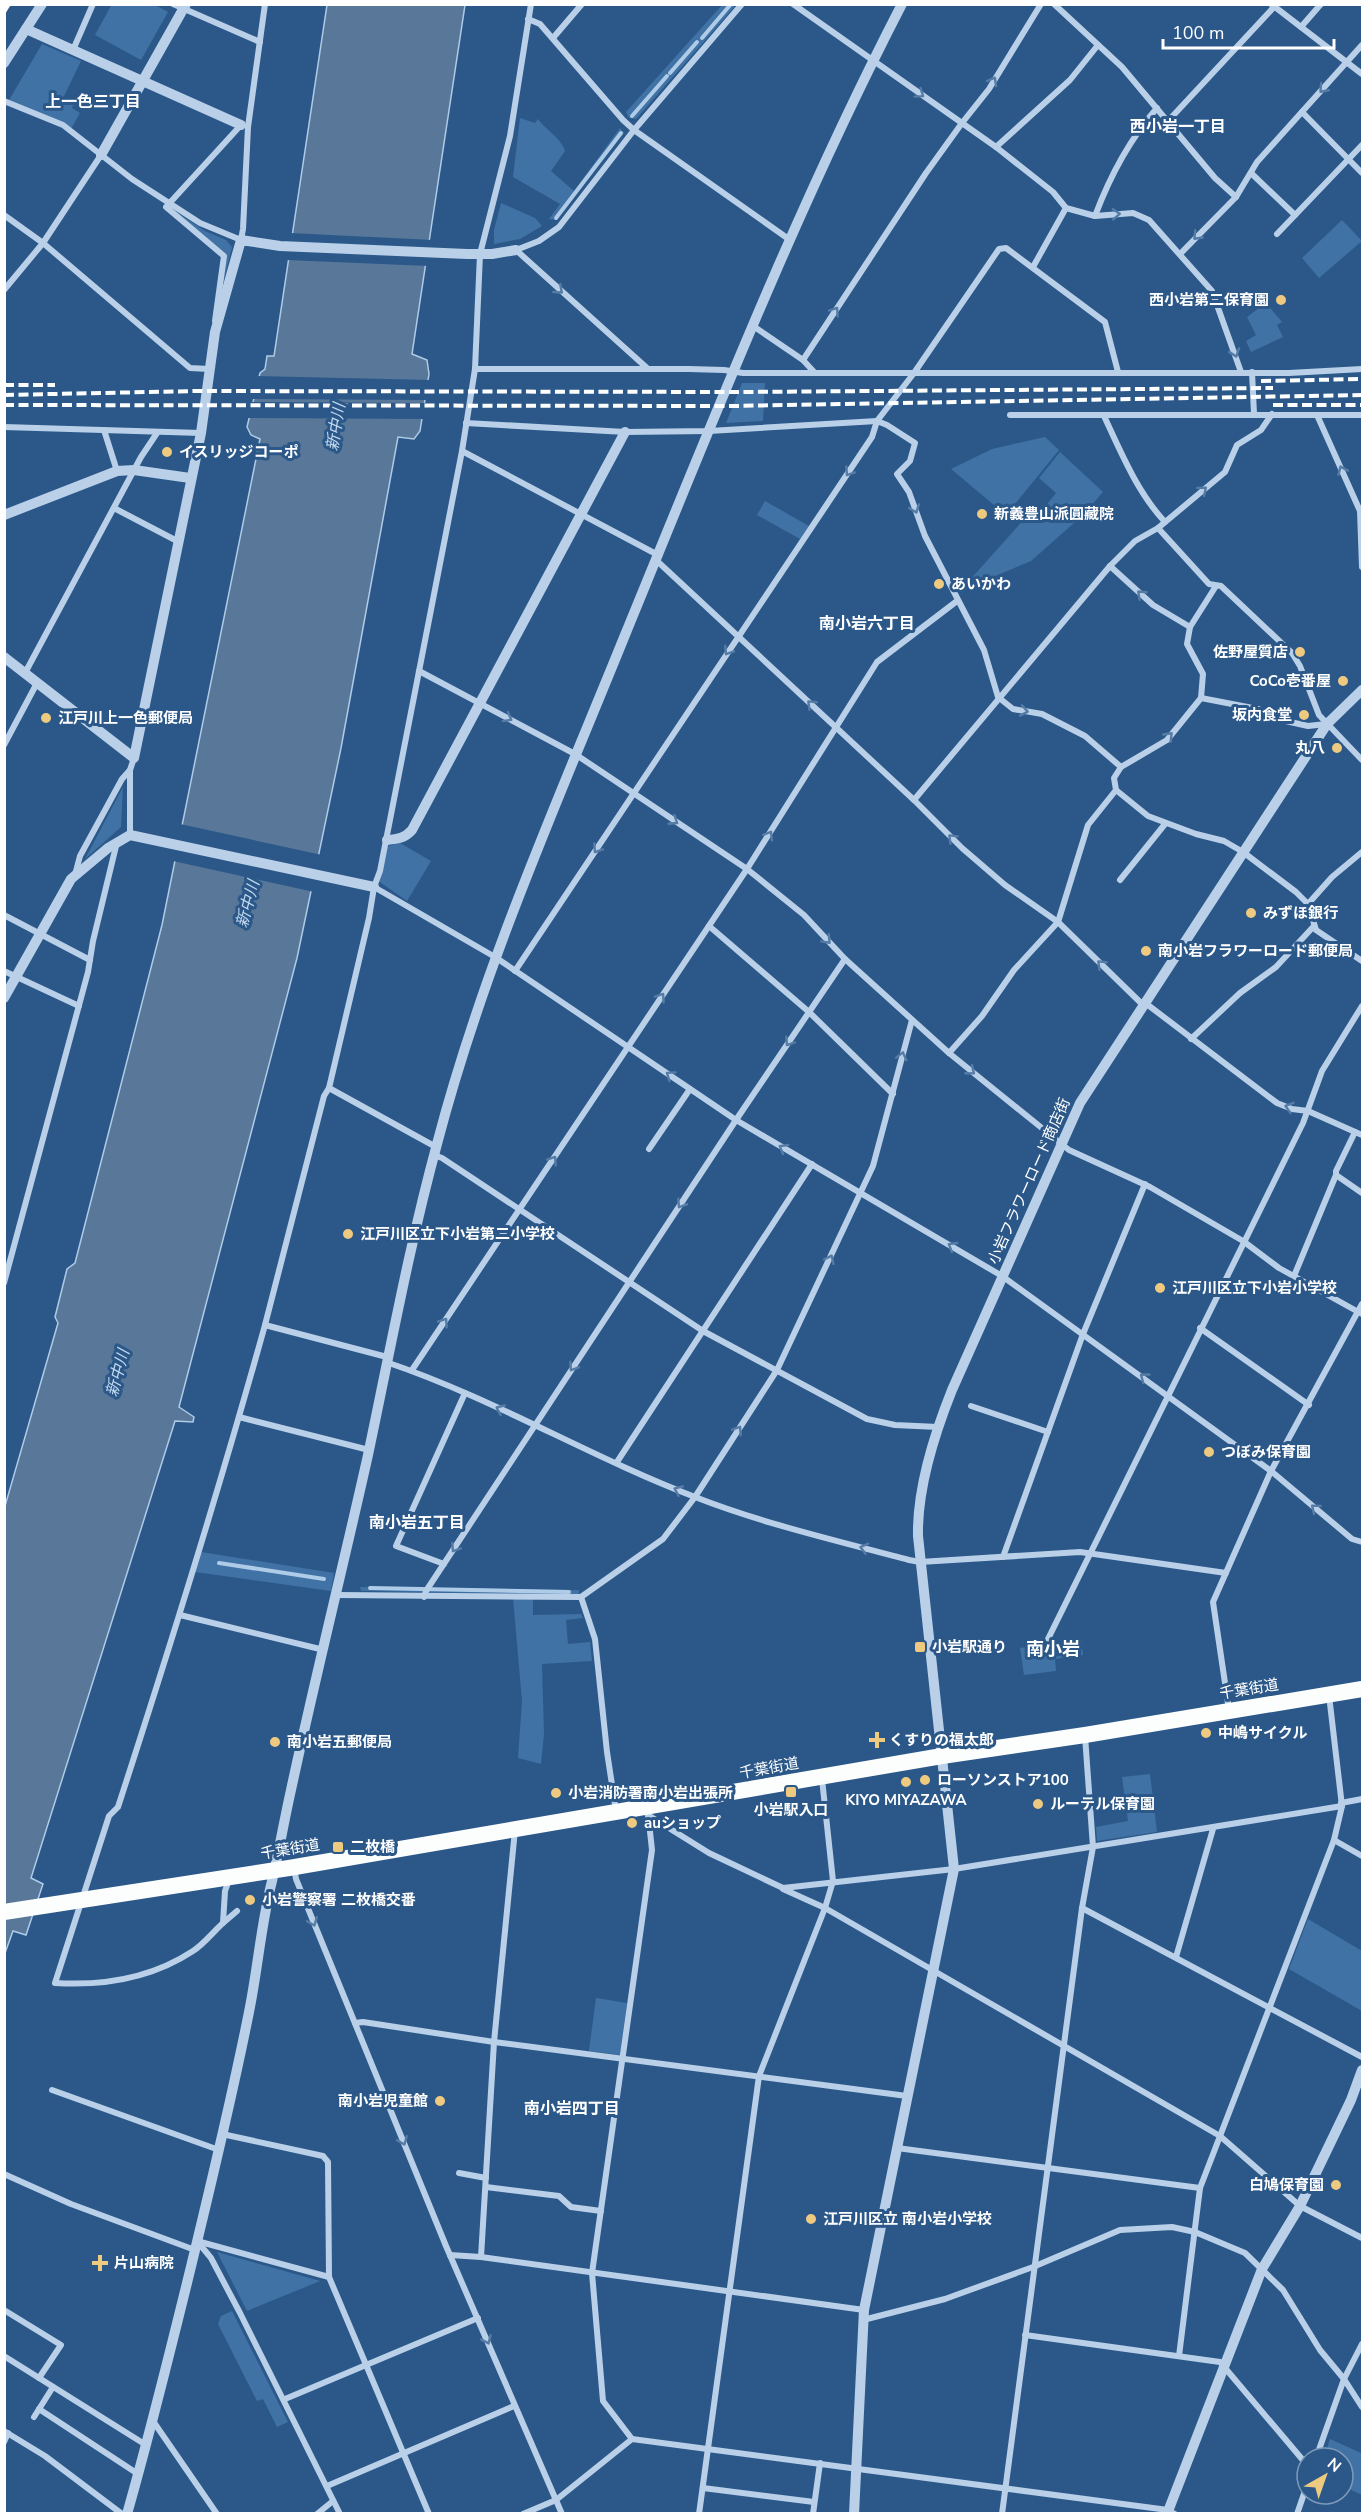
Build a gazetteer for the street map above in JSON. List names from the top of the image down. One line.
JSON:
{"streets":{"highway":["千葉街道"],"street":["小岩フラワーロード商店街"]},"crossings":[["小岩フラワーロード商店街","千葉街道"]],"districts":["上一色三丁目","西小岩一丁目","南小岩六丁目","南小岩五丁目","南小岩","南小岩四丁目"],"water":["新中川"],"places":{"other":["西小岩第二保育園","イスリッジコーポ","新義豊山派圓藏院","あいかわ","佐野屋質店","CoCo壱番屋","坂内食堂","江戸川上一色郵便局","丸八","みずほ銀行","南小岩フラワーロード郵便局","江戸川区立下小岩第二小学校","江戸川区立下小岩小学校","つぼみ保育園","中嶋サイクル","南小岩五郵便局","ローソンストア100","KIYO MIYAZAWA","小岩消防署南小岩出張所","ルーテル保育園","auショップ","小岩警察署 二枚橋交番","南小岩児童館","白鳩保育園","江戸川区立 南小岩小学校"],"transit":["小岩駅通り","小岩駅入口","二枚橋"],"health":["くすりの福太郎","片山病院"]},"scale_bar":"100 m","north":"top right"}
